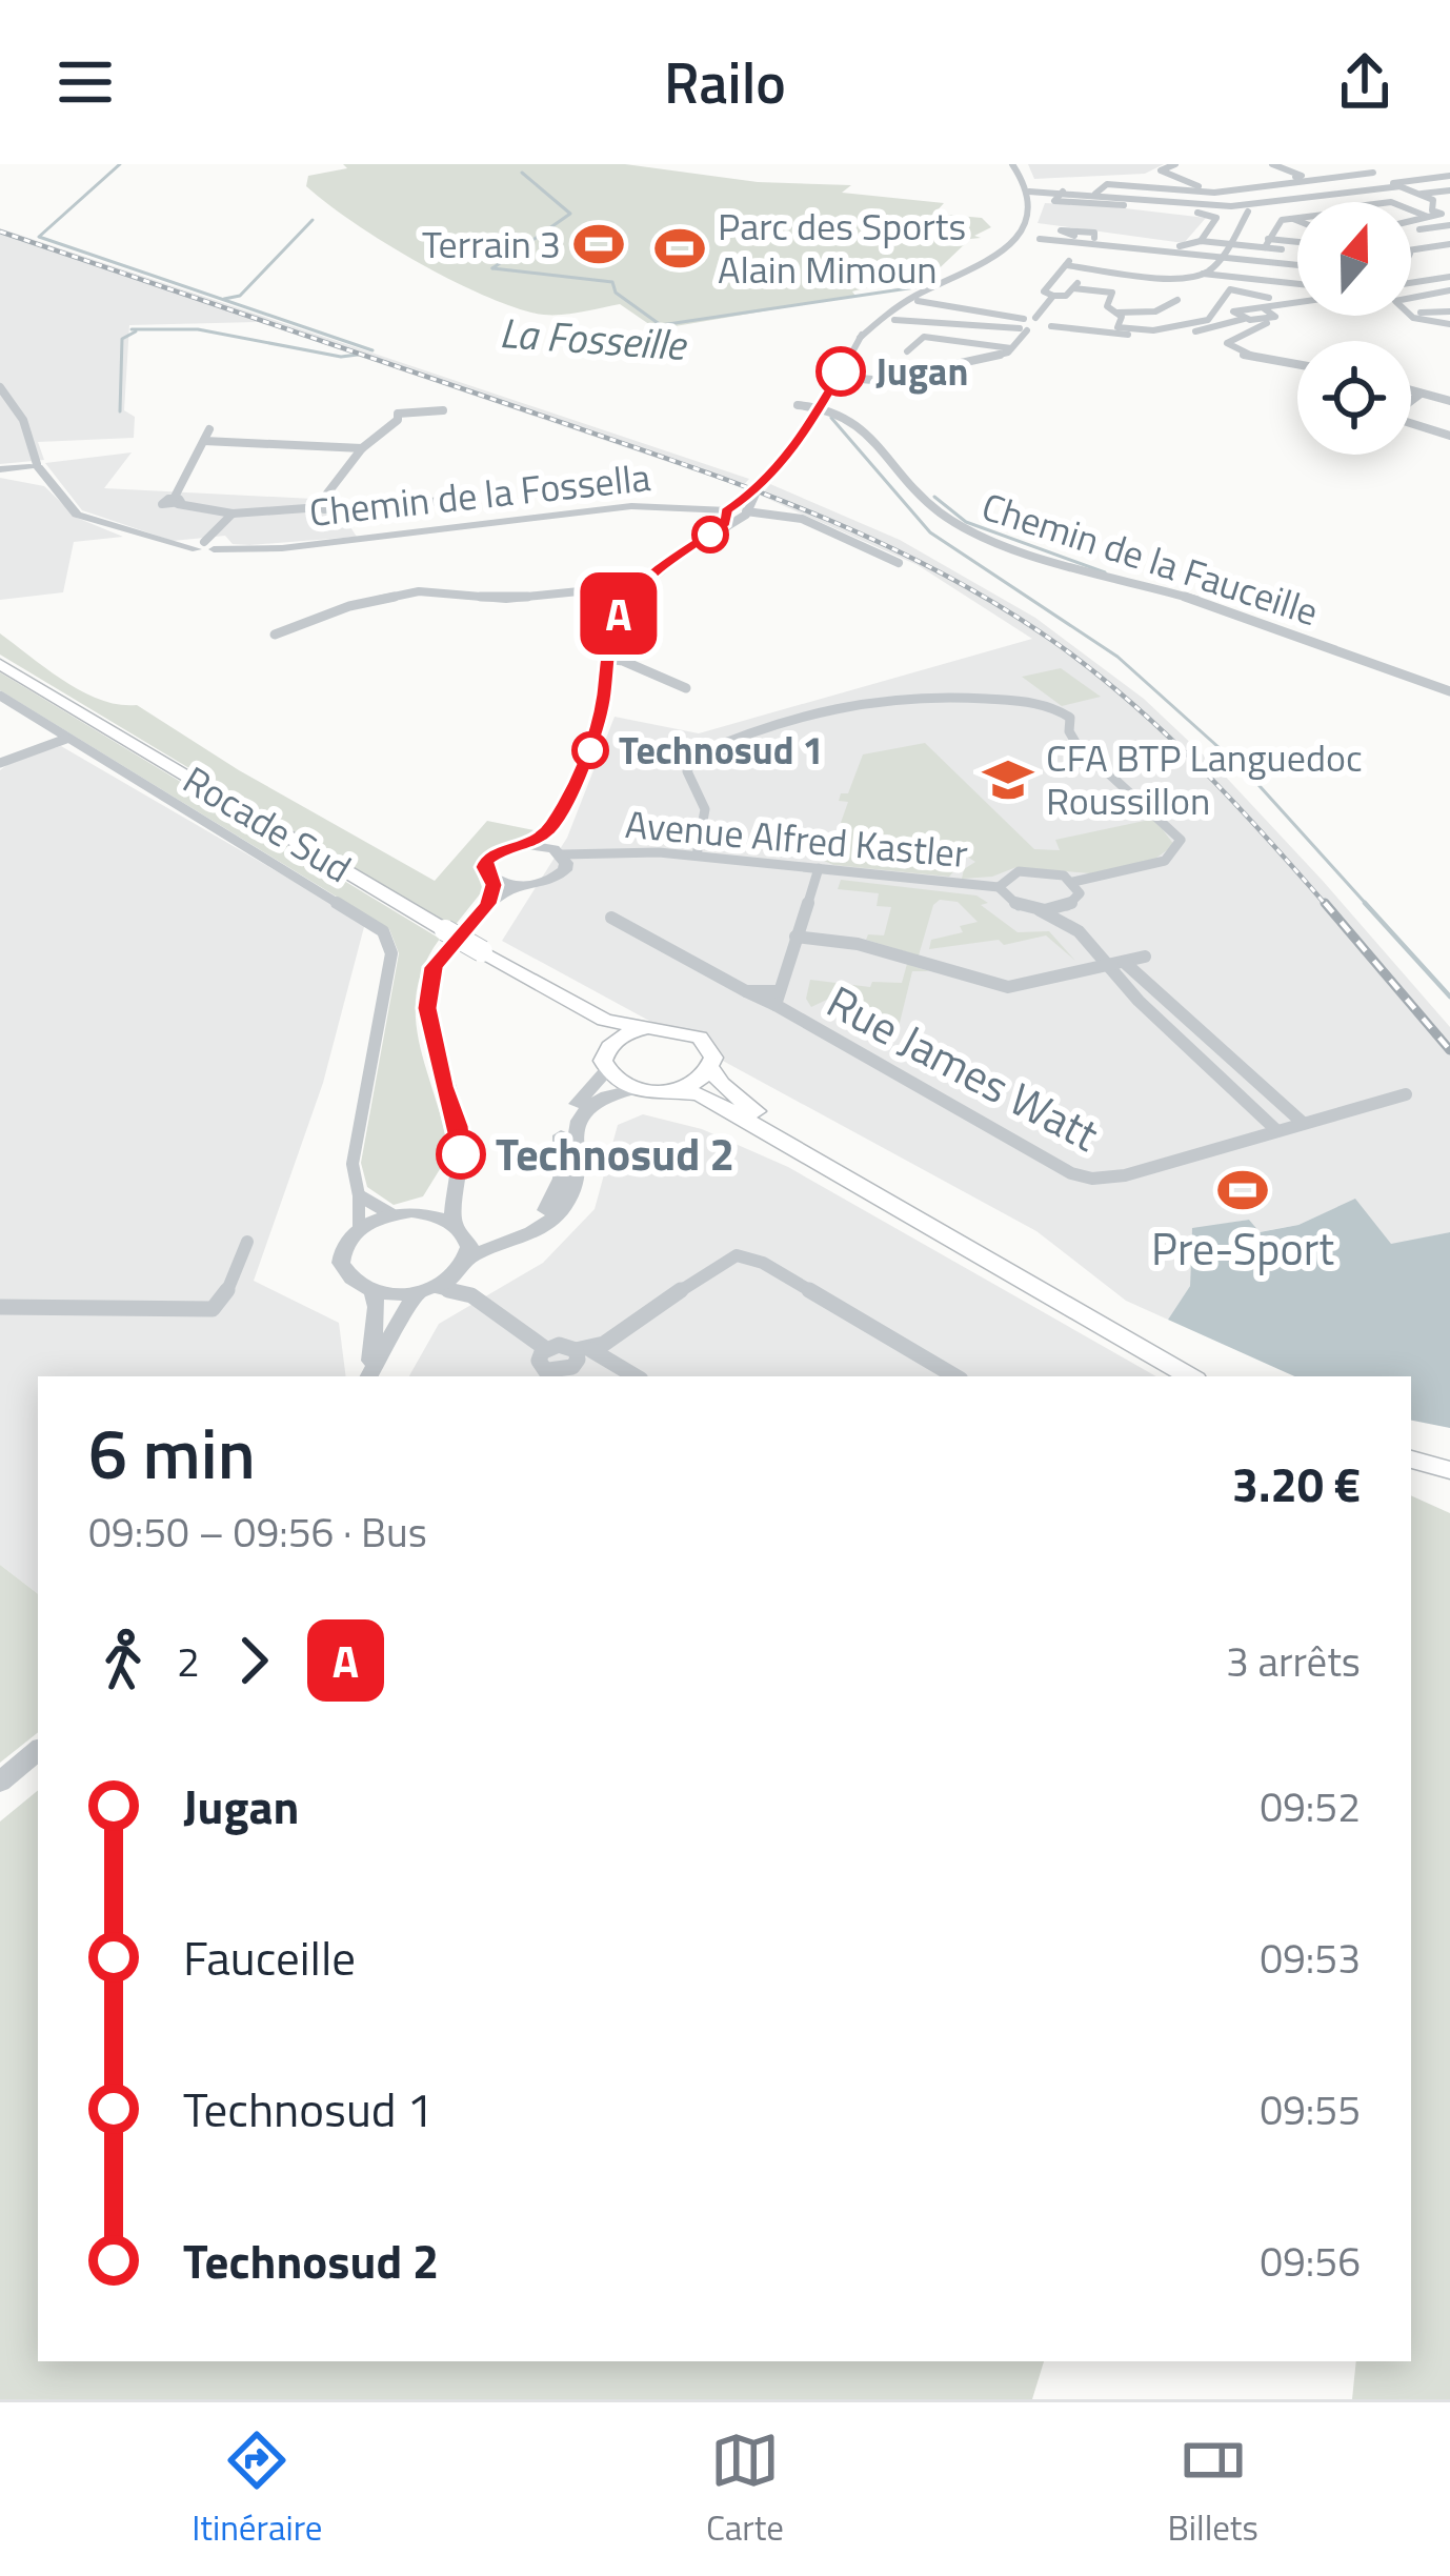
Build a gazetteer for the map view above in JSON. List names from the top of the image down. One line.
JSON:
{"streets":{"main road":["Rocade Sud"],"street":["Chemin de la Fossella","Chemin de la Fauceille","Avenue Alfred Kastler","Rue James Watt"]},"crossings":[["Avenue Alfred Kastler","Rue James Watt"]],"water":["La Fosseille"],"places":{"sports":["Terrain 3","Parc des Sports Alain Mimoun","Pre-Sport"],"other":["Jugan","Technosud 1","Technosud 2"],"school or university":["CFA BTP Languedoc Roussillon"]},"lines":["bus line A"],"north":"top","page":{"header":"Railo","on_map":"A","heading":["6 min","09:50 – 09:56 · Bus","3.20 €"],"legs":["2","A","3 arrêts"],"list":[{"name":"Jugan","value":"09:52"},{"name":"Fauceille","value":"09:53"},{"name":"Technosud 1","value":"09:55"},{"name":"Technosud 2","value":"09:56"}],"tabs":["Itinéraire","Carte","Billets"]}}
